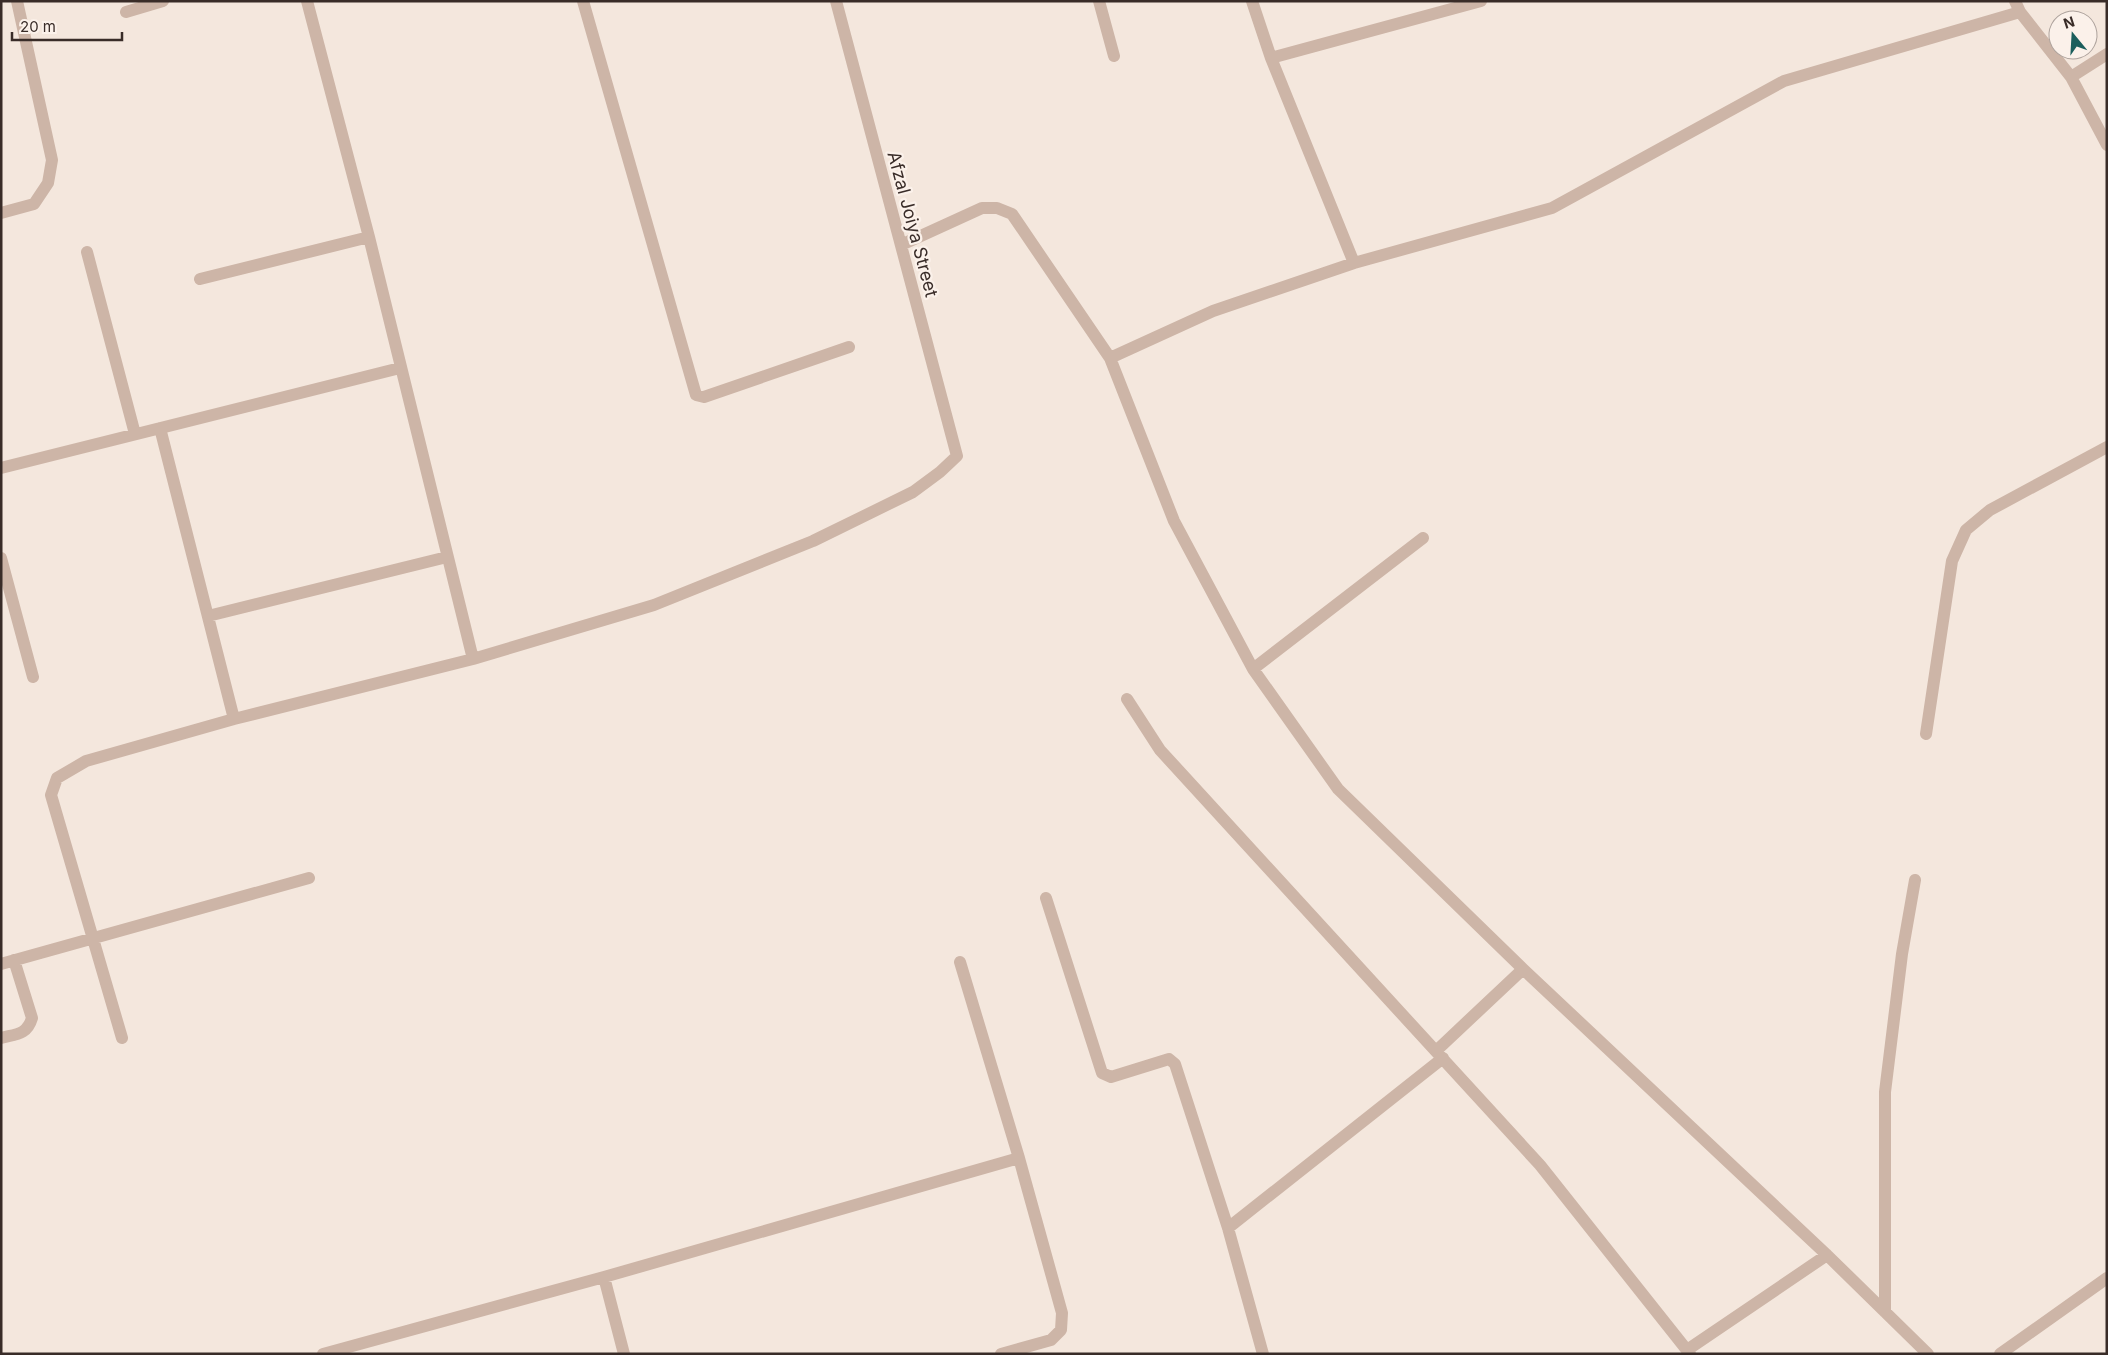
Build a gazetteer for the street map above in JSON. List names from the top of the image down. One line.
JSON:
{"streets":{"street":["Afzal Joiya Street"]},"scale_bar":"20 m","north":"top"}
